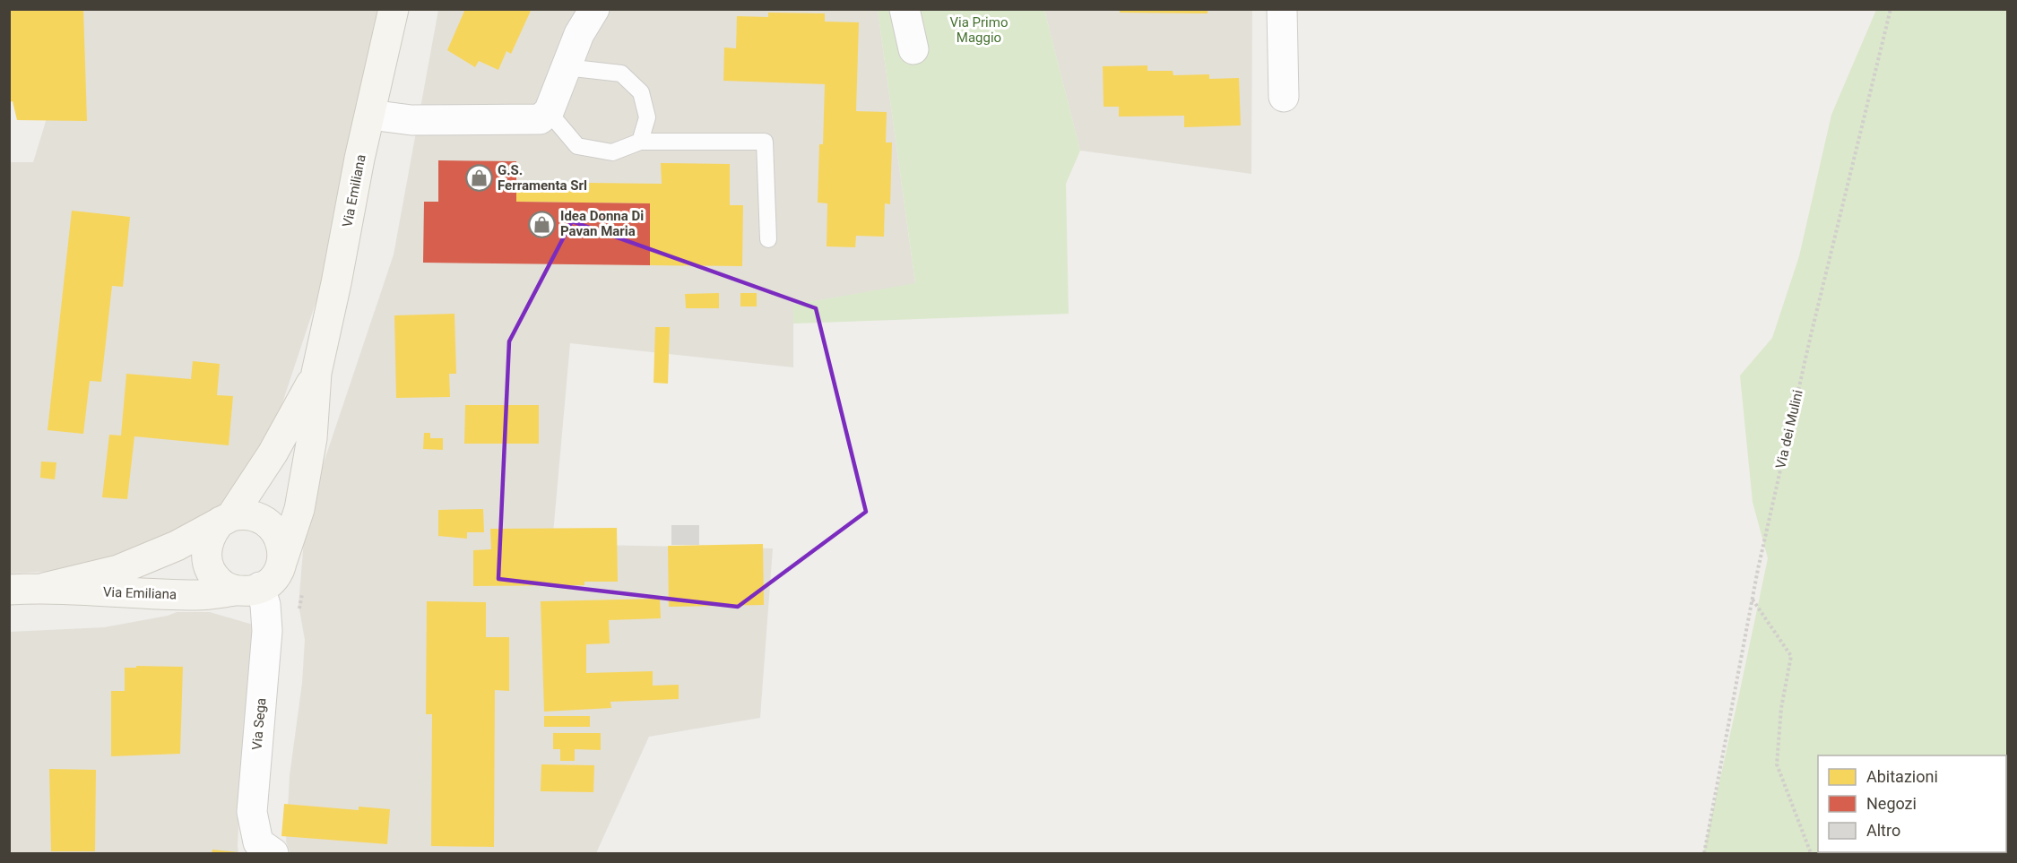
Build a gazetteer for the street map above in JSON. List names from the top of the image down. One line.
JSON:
{"streets":{"main road":["Via Emiliana"],"street":["Via Sega"],"path":["Via dei Mulini"]},"crossings":[["Via Emiliana","Via Sega"]],"parks":["Via Primo Maggio"],"places":{"shop":["G.S. Ferramenta Srl","Idea Donna Di Pavan Maria"]},"legend":["Abitazioni","Negozi","Altro"]}
